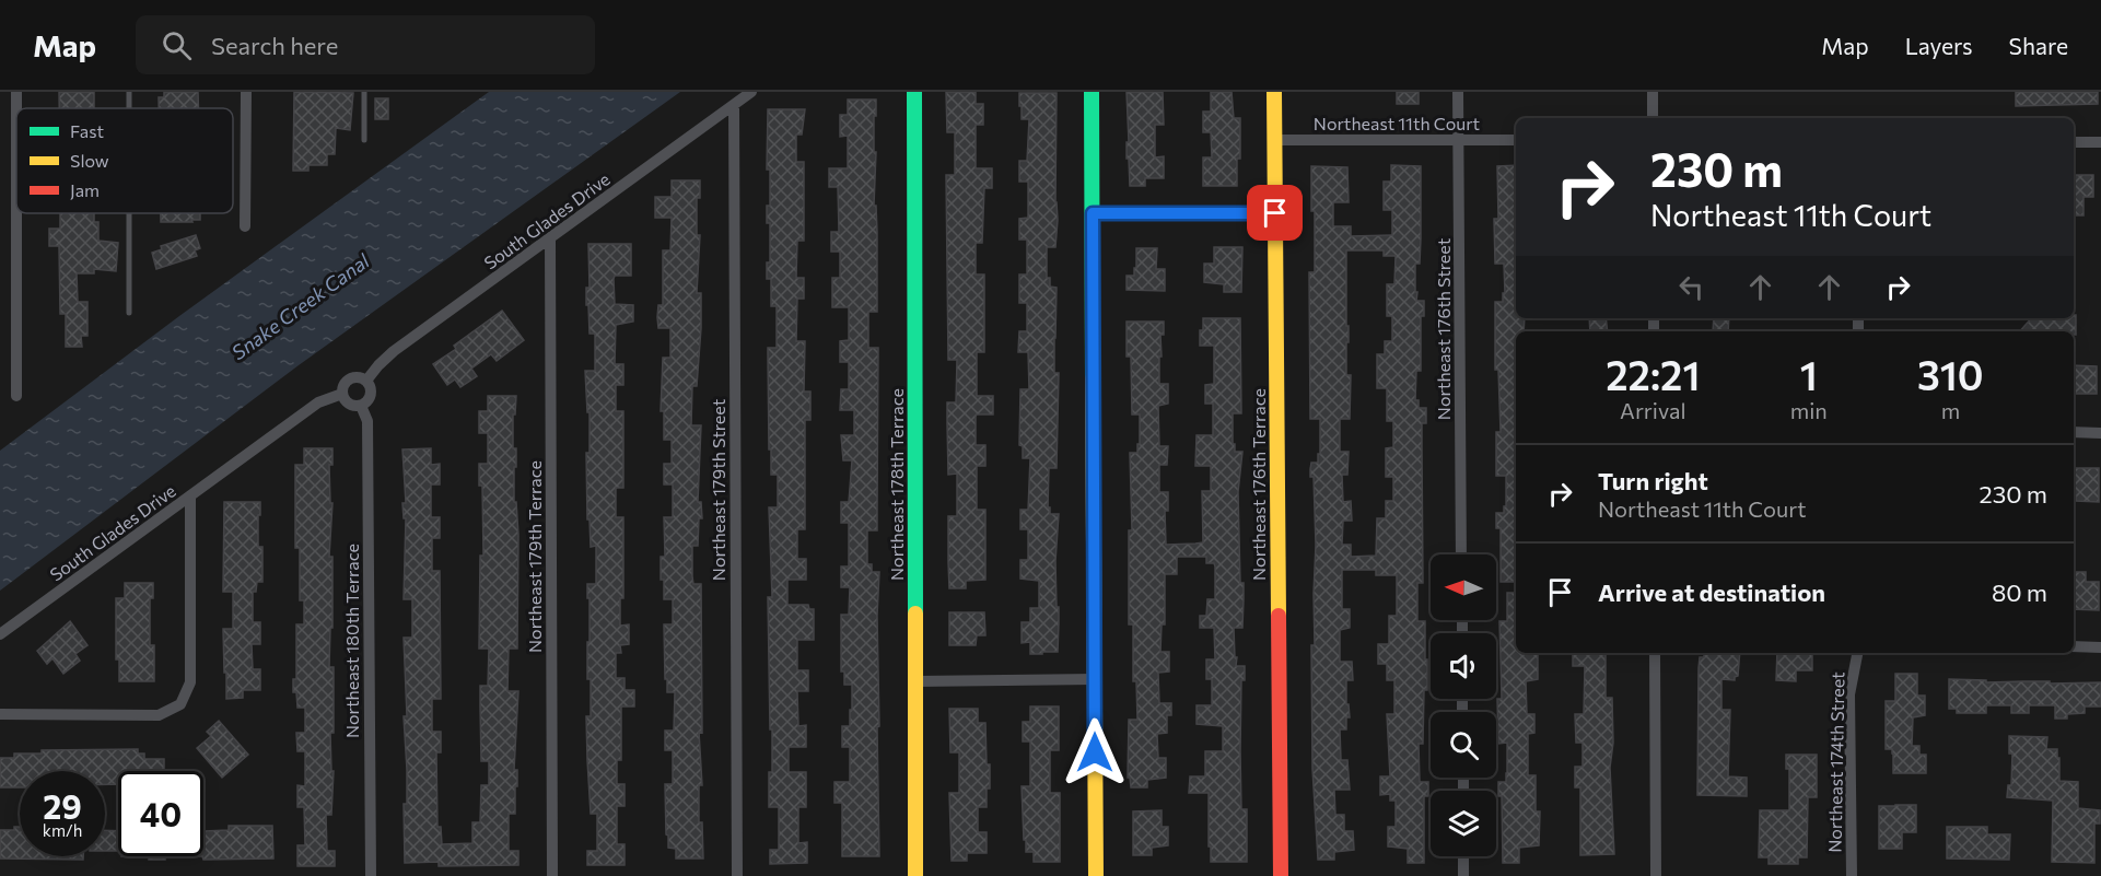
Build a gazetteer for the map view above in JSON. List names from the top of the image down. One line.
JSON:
{"streets":{"street":["Northeast 11th Court","South Glades Drive","Northeast 176th Street","Northeast 178th Terrace","Northeast 176th Terrace","Northeast 179th Street","Northeast 179th Terrace","Northeast 180th Terrace","Northeast 174th Street"]},"crossings":[["Northeast 11th Court","Northeast 176th Street"],["Northeast 11th Court","Northeast 176th Terrace"],["South Glades Drive","Northeast 179th Street"],["South Glades Drive","Northeast 179th Terrace"],["South Glades Drive","Northeast 180th Terrace"]],"water":["Snake Creek Canal"],"legend":["Fast","Slow","Jam"],"north":"left","page":{"header":"Map","search":"Search here","nav":["Map","Layers","Share"],"turn":["230 m","Northeast 11th Court"],"eta":["22:21","Arrival","1","min","310","m"],"list":[{"name":"Turn right","note":"Northeast 11th Court","value":"230 m"},{"name":"Arrive at destination","value":"80 m"}],"speed":"29 km/h","limit":"40"}}
